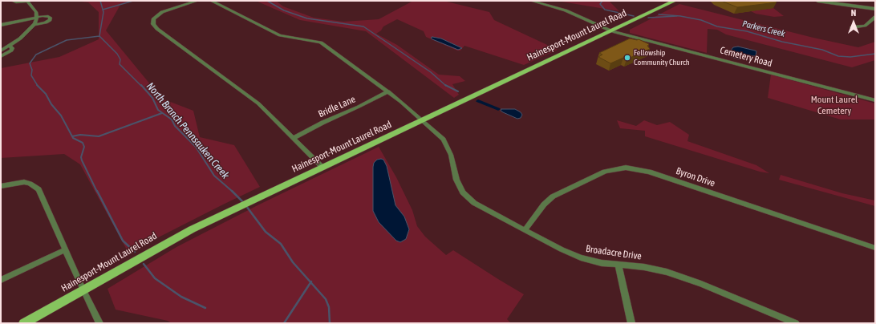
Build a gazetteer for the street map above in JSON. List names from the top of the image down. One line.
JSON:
{"streets":{"main road":["Hainesport-Mount Laurel Road"],"street":["Cemetery Road","Bridle Lane","Byron Drive","Broadacre Drive"]},"crossings":[["Hainesport-Mount Laurel Road","Cemetery Road"],["Hainesport-Mount Laurel Road","Broadacre Drive"],["Bridle Lane","Broadacre Drive"],["Byron Drive","Broadacre Drive"]],"water":["Parkers Creek","North Branch Pennsauken Creek"],"parks":["Mount Laurel Cemetery"],"places":["Fellowship Community Church"],"north":"top"}
